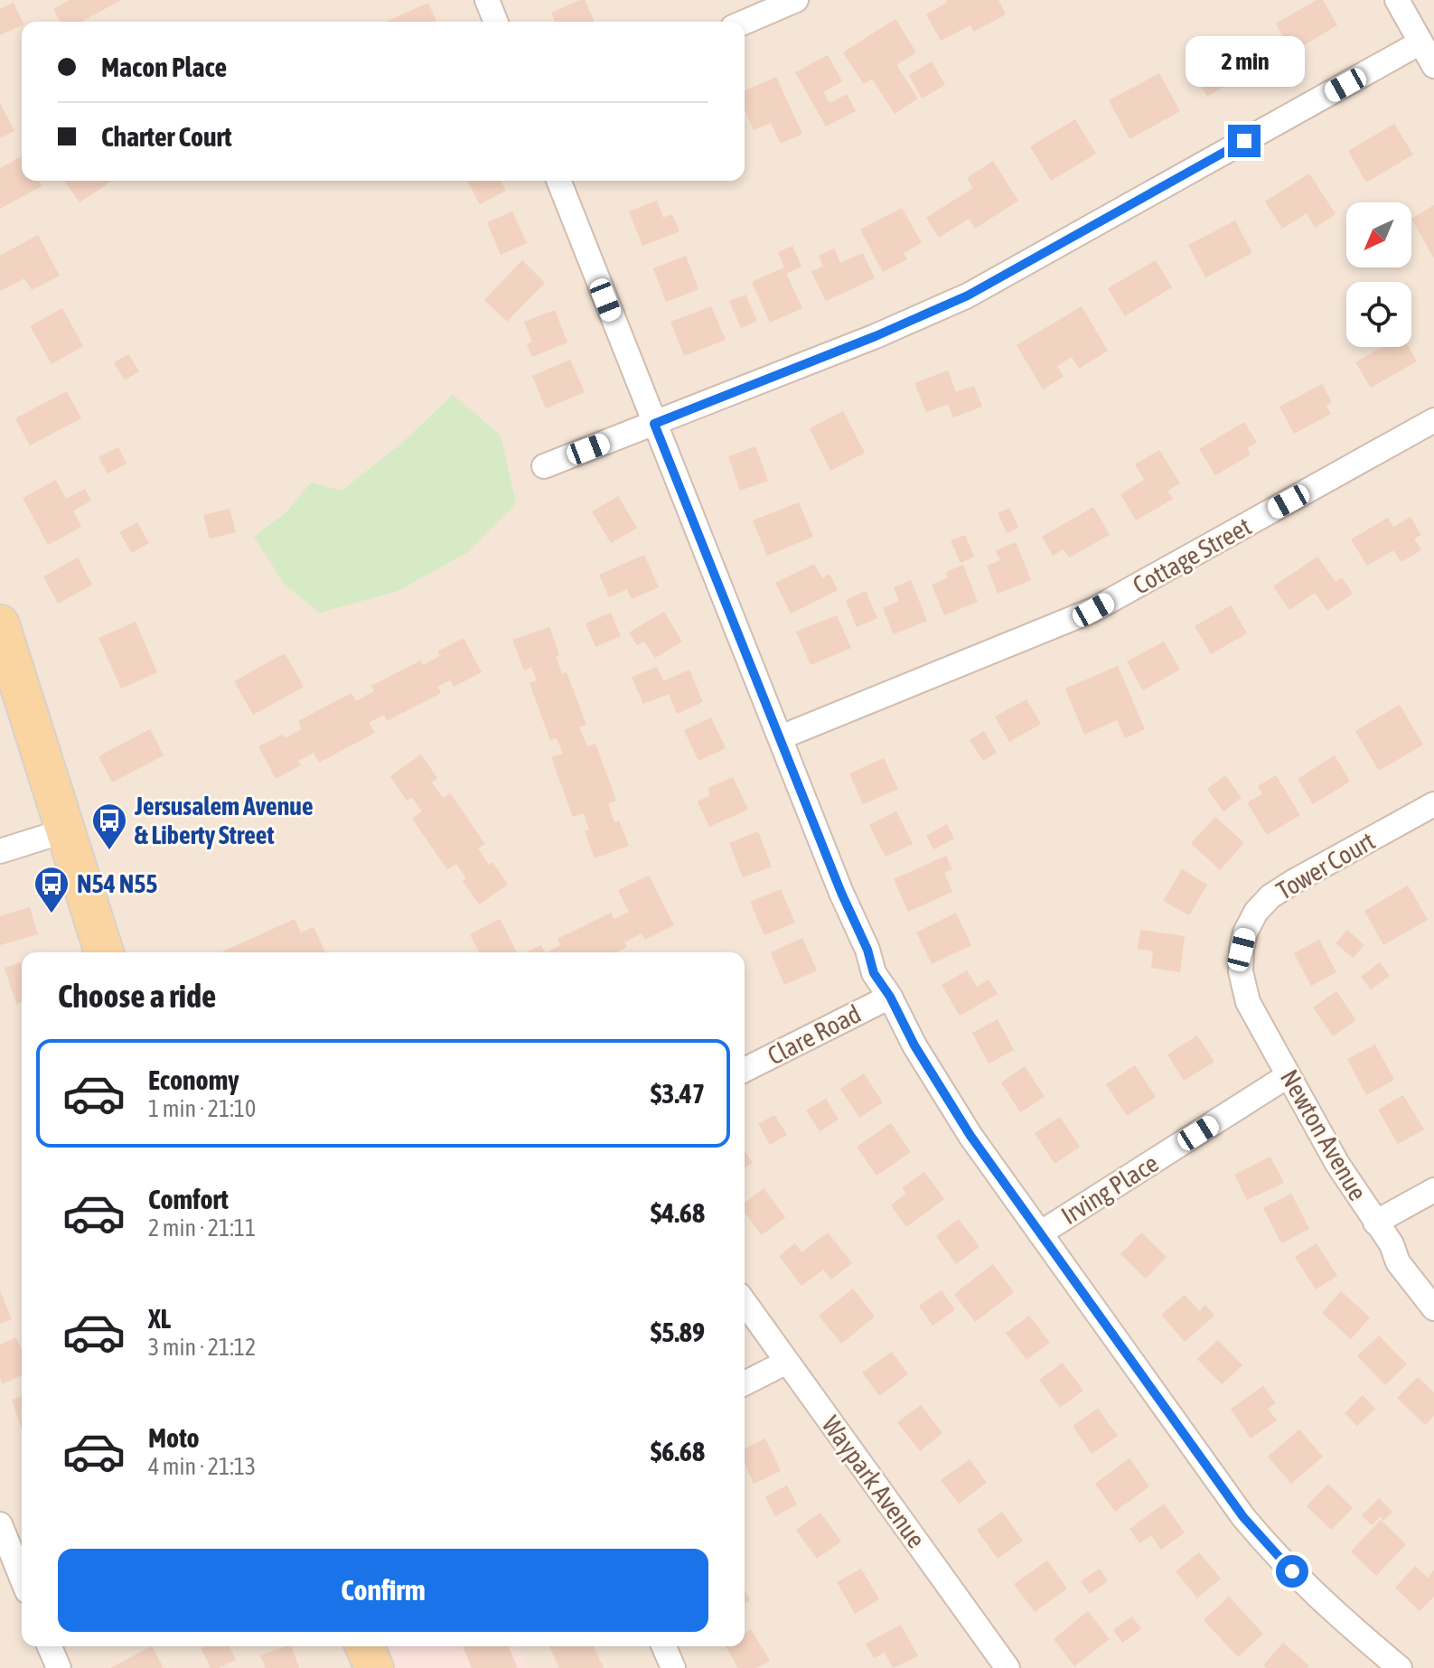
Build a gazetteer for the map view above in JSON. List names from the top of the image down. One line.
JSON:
{"streets":{"street":["Cottage Street","Tower Court","Clare Road","Newton Avenue","Irving Place","Waypark Avenue"]},"crossings":[["Tower Court","Newton Avenue"],["Newton Avenue","Irving Place"]],"places":{"bus stop":["Jersusalem Avenue & Liberty Street","N54 N55"]},"north":"bottom left","page":{"banner":["Macon Place","Charter Court"],"bubble":"2 min","heading":"Choose a ride","list":[{"name":"Economy","note":"1 min · 21:10","value":"$3.47"},{"name":"Comfort","note":"2 min · 21:11","value":"$4.68"},{"name":"XL","note":"3 min · 21:12","value":"$5.89"},{"name":"Moto","note":"4 min · 21:13","value":"$6.68"}],"buttons":"Confirm"}}
